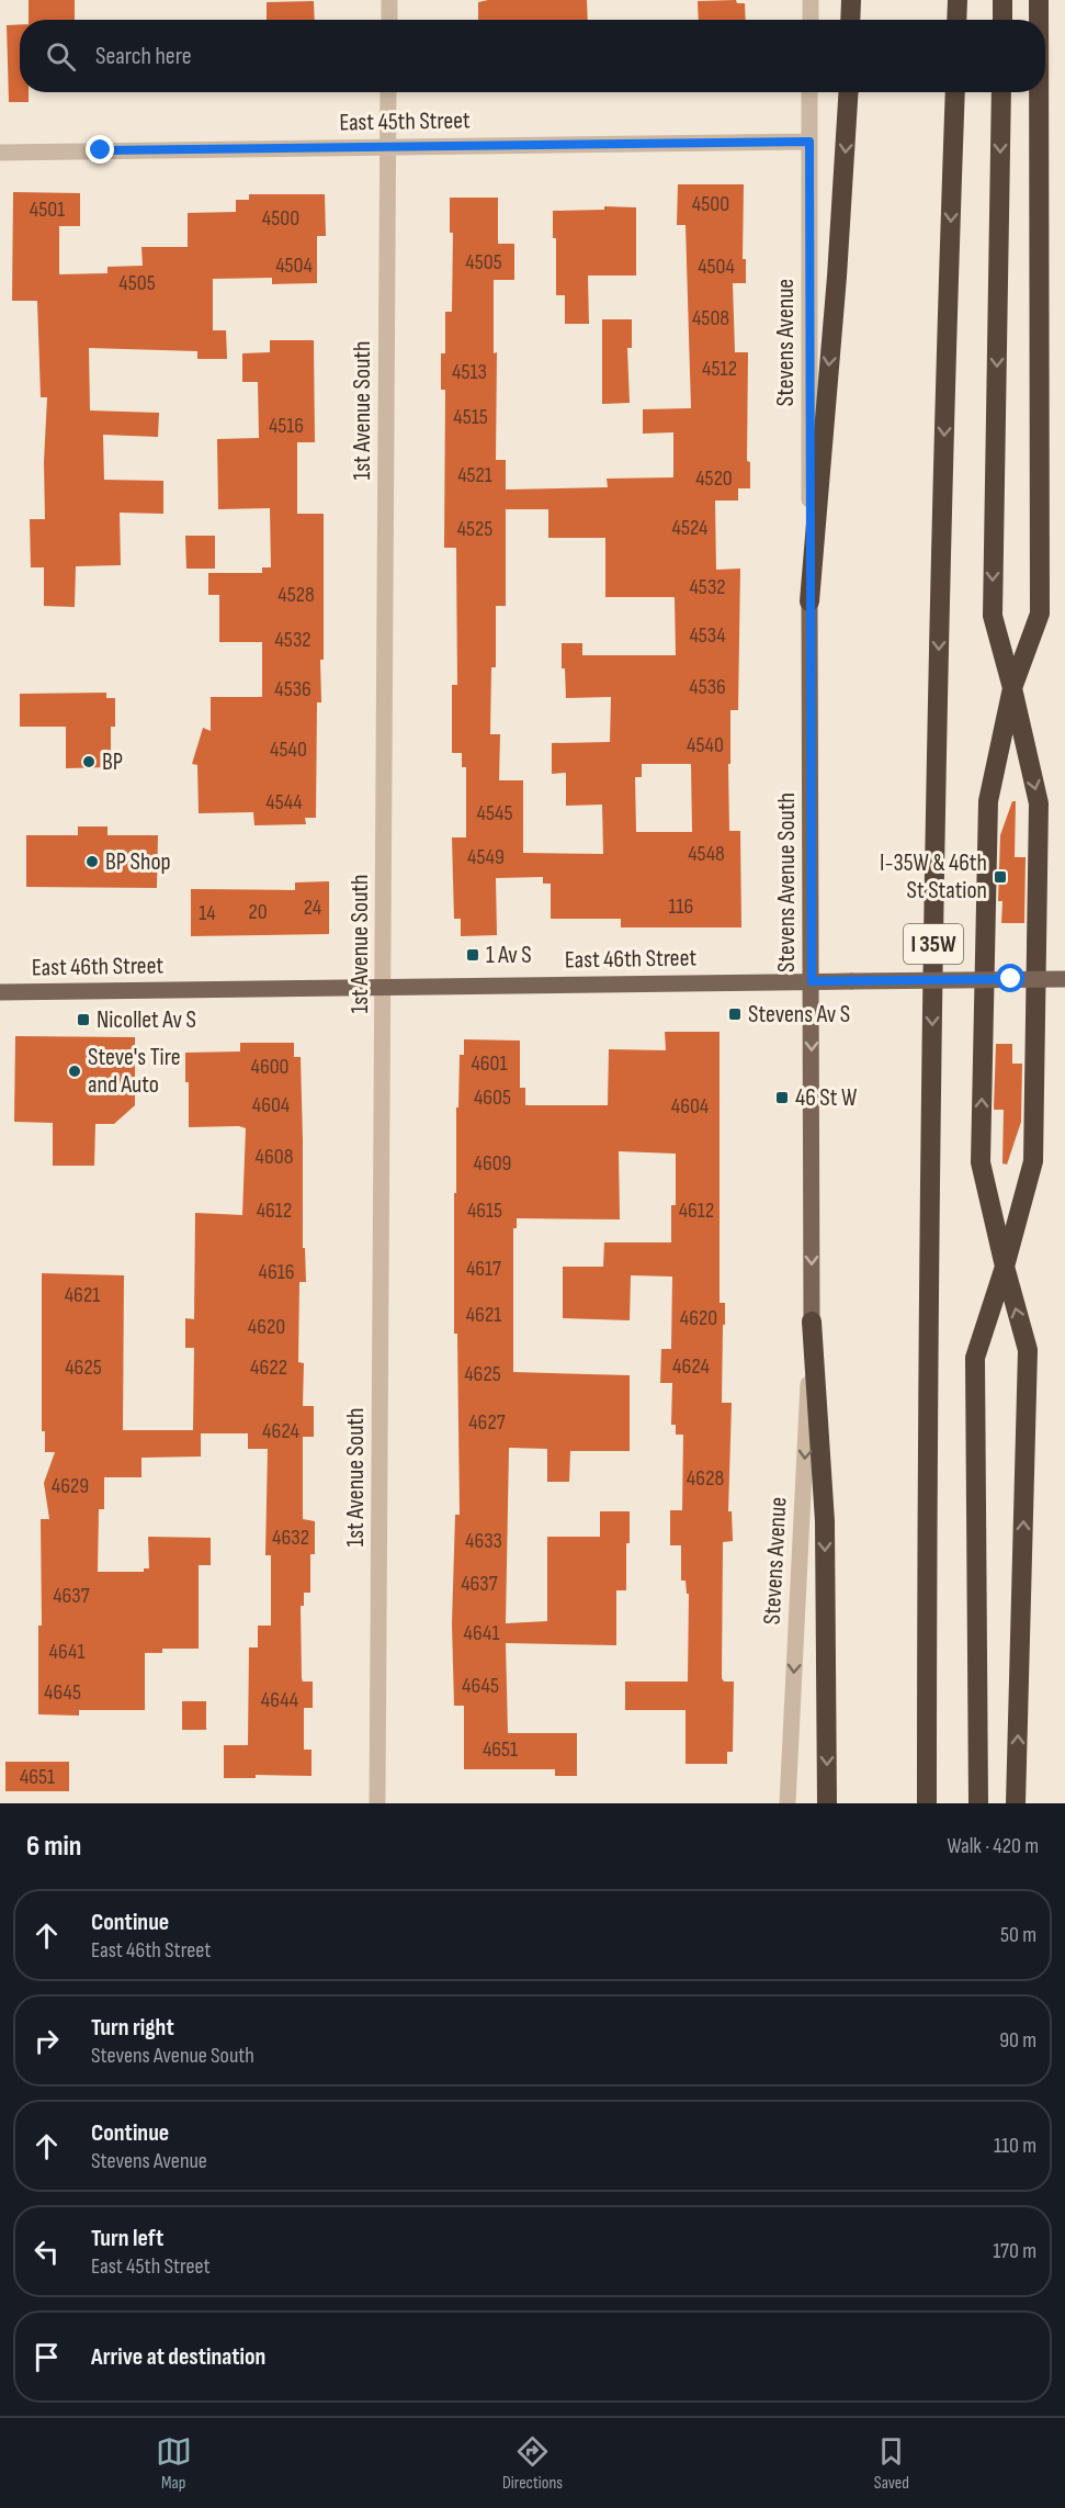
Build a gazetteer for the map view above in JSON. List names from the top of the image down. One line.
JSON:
{"streets":{"highway":["I 35W"],"main road":["Stevens Avenue South","East 46th Street"],"street":["East 45th Street","Stevens Avenue","1st Avenue South"]},"crossings":[["East 45th Street","Stevens Avenue"],["East 45th Street","1st Avenue South"],["Stevens Avenue","Stevens Avenue South"],["1st Avenue South","East 46th Street"],["Stevens Avenue South","East 46th Street"]],"one_way":["Stevens Avenue","Stevens Avenue South"],"places":{"other":["BP","BP Shop","Steve's Tire and Auto"],"transit":["I-35W & 46th St Station","1 Av S","Stevens Av S","Nicollet Av S","46 St W"]},"house_numbers":["4500","4501","4500","4505","4504","4504","4505","4508","4512","4513","4515","4516","4521","4520","4524","4525","4532","4528","4534","4532","4536","4536","4540","4540","4544","4545","4548","4549","116","24","20","14","4601","4600","4605","4604","4604","4608","4609","4612","4615","4612","4617","4616","4621","4621","4620","4620","4624","4625","4622","4625","4627","4624","4628","4629","4632","4633","4637","4637","4641","4641","4645","4645","4644","4651","4651"],"page":{"search":"Search here","heading":["6 min","Walk · 420 m"],"list":[["Continue","East 46th Street","50 m"],["Turn right","Stevens Avenue South","90 m"],["Continue","Stevens Avenue","110 m"],["Turn left","East 45th Street","170 m"],"Arrive at destination"],"nav":["Map","Directions","Saved"]}}
